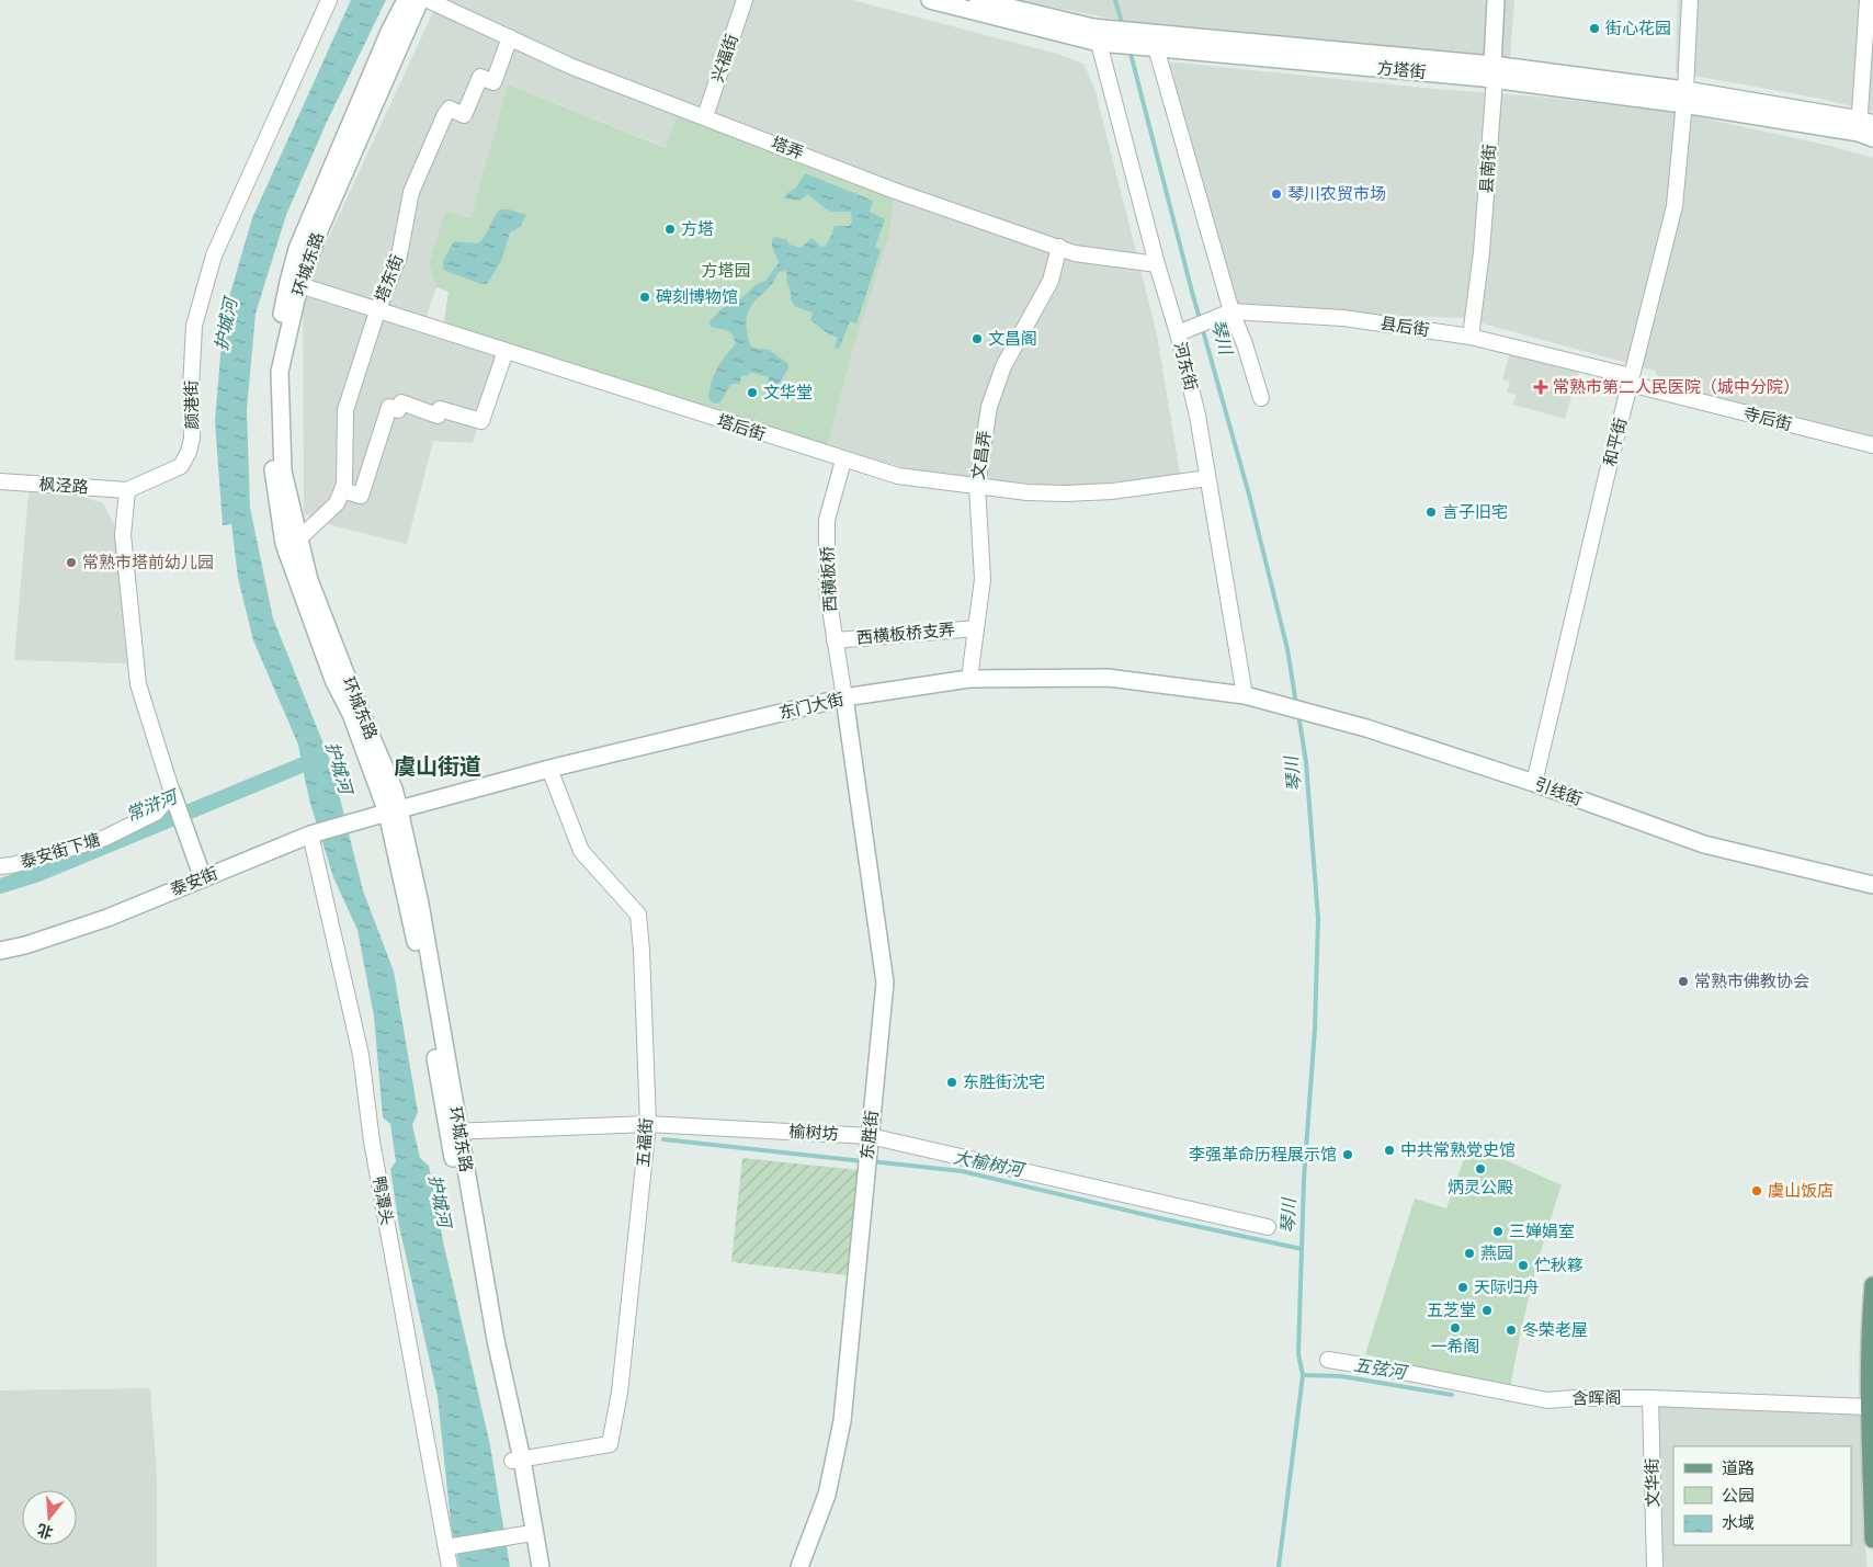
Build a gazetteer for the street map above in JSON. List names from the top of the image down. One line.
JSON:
{"streets":{"street":["兴福街","方塔街","塔弄","县南街","环城东路","塔东街","县后街","河东街","颜港街","寺后街","塔后街","和平街","文昌弄","枫泾路","西横板桥","西横板桥支弄","东门大街","引线街","泰安街下塘","泰安街","榆树坊","东胜街","五福街","鸭潭头","含晖阁","文华街"]},"crossings":[["兴福街","塔弄"],["方塔街","县南街"],["方塔街","河东街"],["方塔街","和平街"],["塔弄","塔东街"],["塔弄","河东街"],["塔弄","文昌弄"],["县南街","县后街"],["环城东路","塔东街"],["环城东路","塔后街"],["环城东路","东门大街"],["环城东路","泰安街"],["环城东路","榆树坊"],["环城东路","五福街"],["塔东街","塔后街"],["县后街","河东街"],["县后街","寺后街"],["县后街","和平街"],["河东街","塔后街"],["河东街","东门大街"],["河东街","引线街"],["颜港街","枫泾路"],["寺后街","和平街"],["塔后街","文昌弄"],["塔后街","西横板桥"],["和平街","引线街"],["文昌弄","西横板桥支弄"],["文昌弄","东门大街"],["西横板桥","西横板桥支弄"],["西横板桥","东门大街"],["西横板桥","东胜街"],["东门大街","引线街"],["东门大街","泰安街"],["东门大街","东胜街"],["东门大街","五福街"],["泰安街","鸭潭头"],["榆树坊","东胜街"],["榆树坊","五福街"],["含晖阁","文华街"]],"districts":["虞山街道"],"water":["护城河","琴川","常浒河","大榆树河","五弦河"],"parks":["方塔园"],"places":{"other":["街心花园","琴川农贸市场","方塔","碑刻博物馆","文昌阁","文华堂","言子旧宅","常熟市塔前幼儿园","常熟市佛教协会","东胜街沈宅","中共常熟党史馆","李强革命历程展示馆","炳灵公殿","虞山饭店","三婵娟室","燕园","伫秋簃","天际归舟","五芝堂","一希阁","冬荣老屋"],"health":["常熟市第二人民医院（城中分院）"]},"legend":["道路","公园","水域"],"north":"bottom"}
